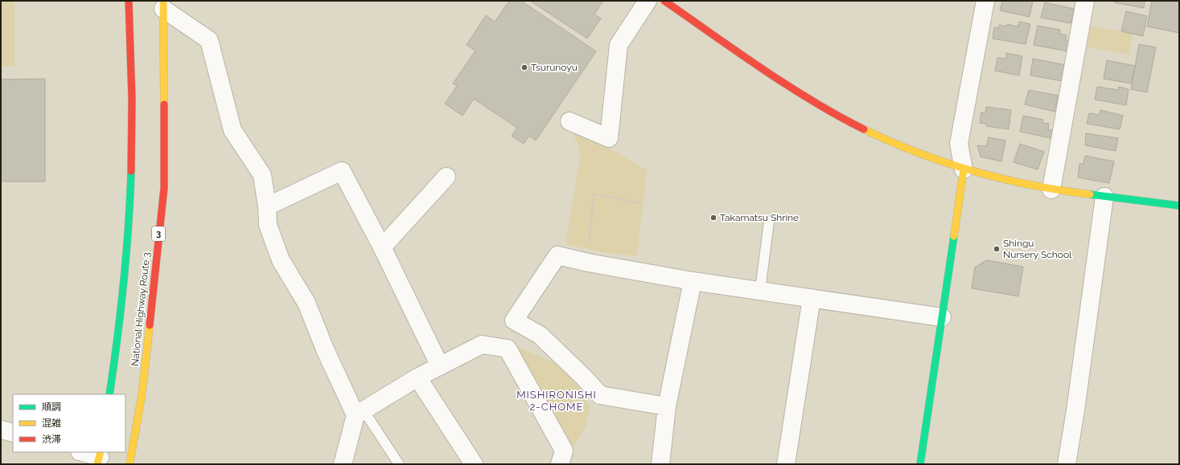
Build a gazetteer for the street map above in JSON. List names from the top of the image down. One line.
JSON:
{"streets":{"main road":["3","National Highway Route 3"]},"districts":["MISHIRONISHI 2-CHOME"],"places":["Tsurunoyu","Takamatsu Shrine","Shingu Nursery School"],"legend":["順調","混雑","渋滞"]}
